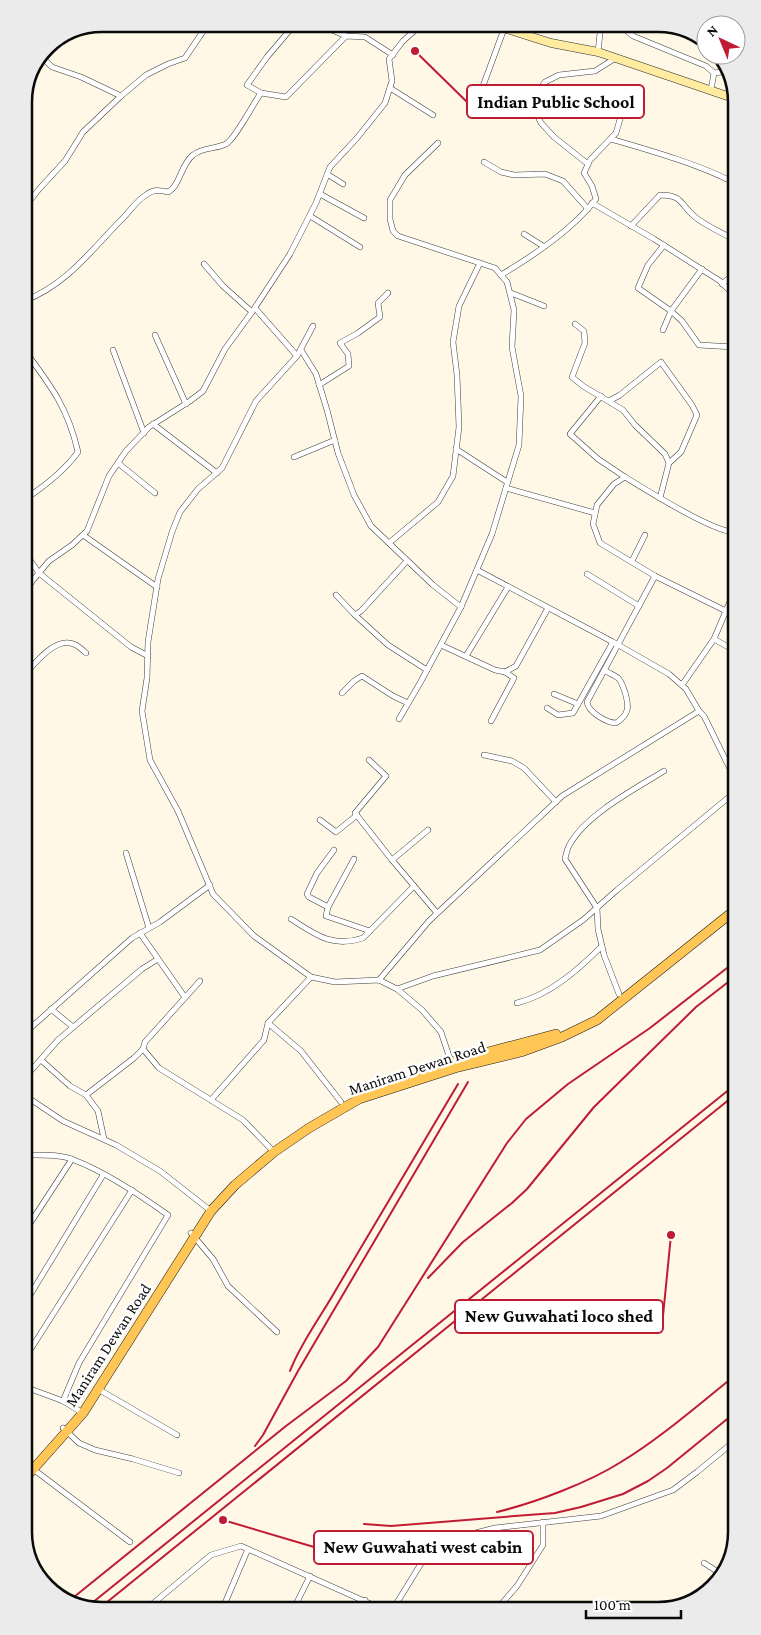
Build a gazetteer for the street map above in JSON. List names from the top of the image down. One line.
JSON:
{"streets":{"main road":["Maniram Dewan Road"]},"places":["Indian Public School","New Guwahati loco shed","New Guwahati west cabin"],"scale_bar":"100 m","north":"top left"}
